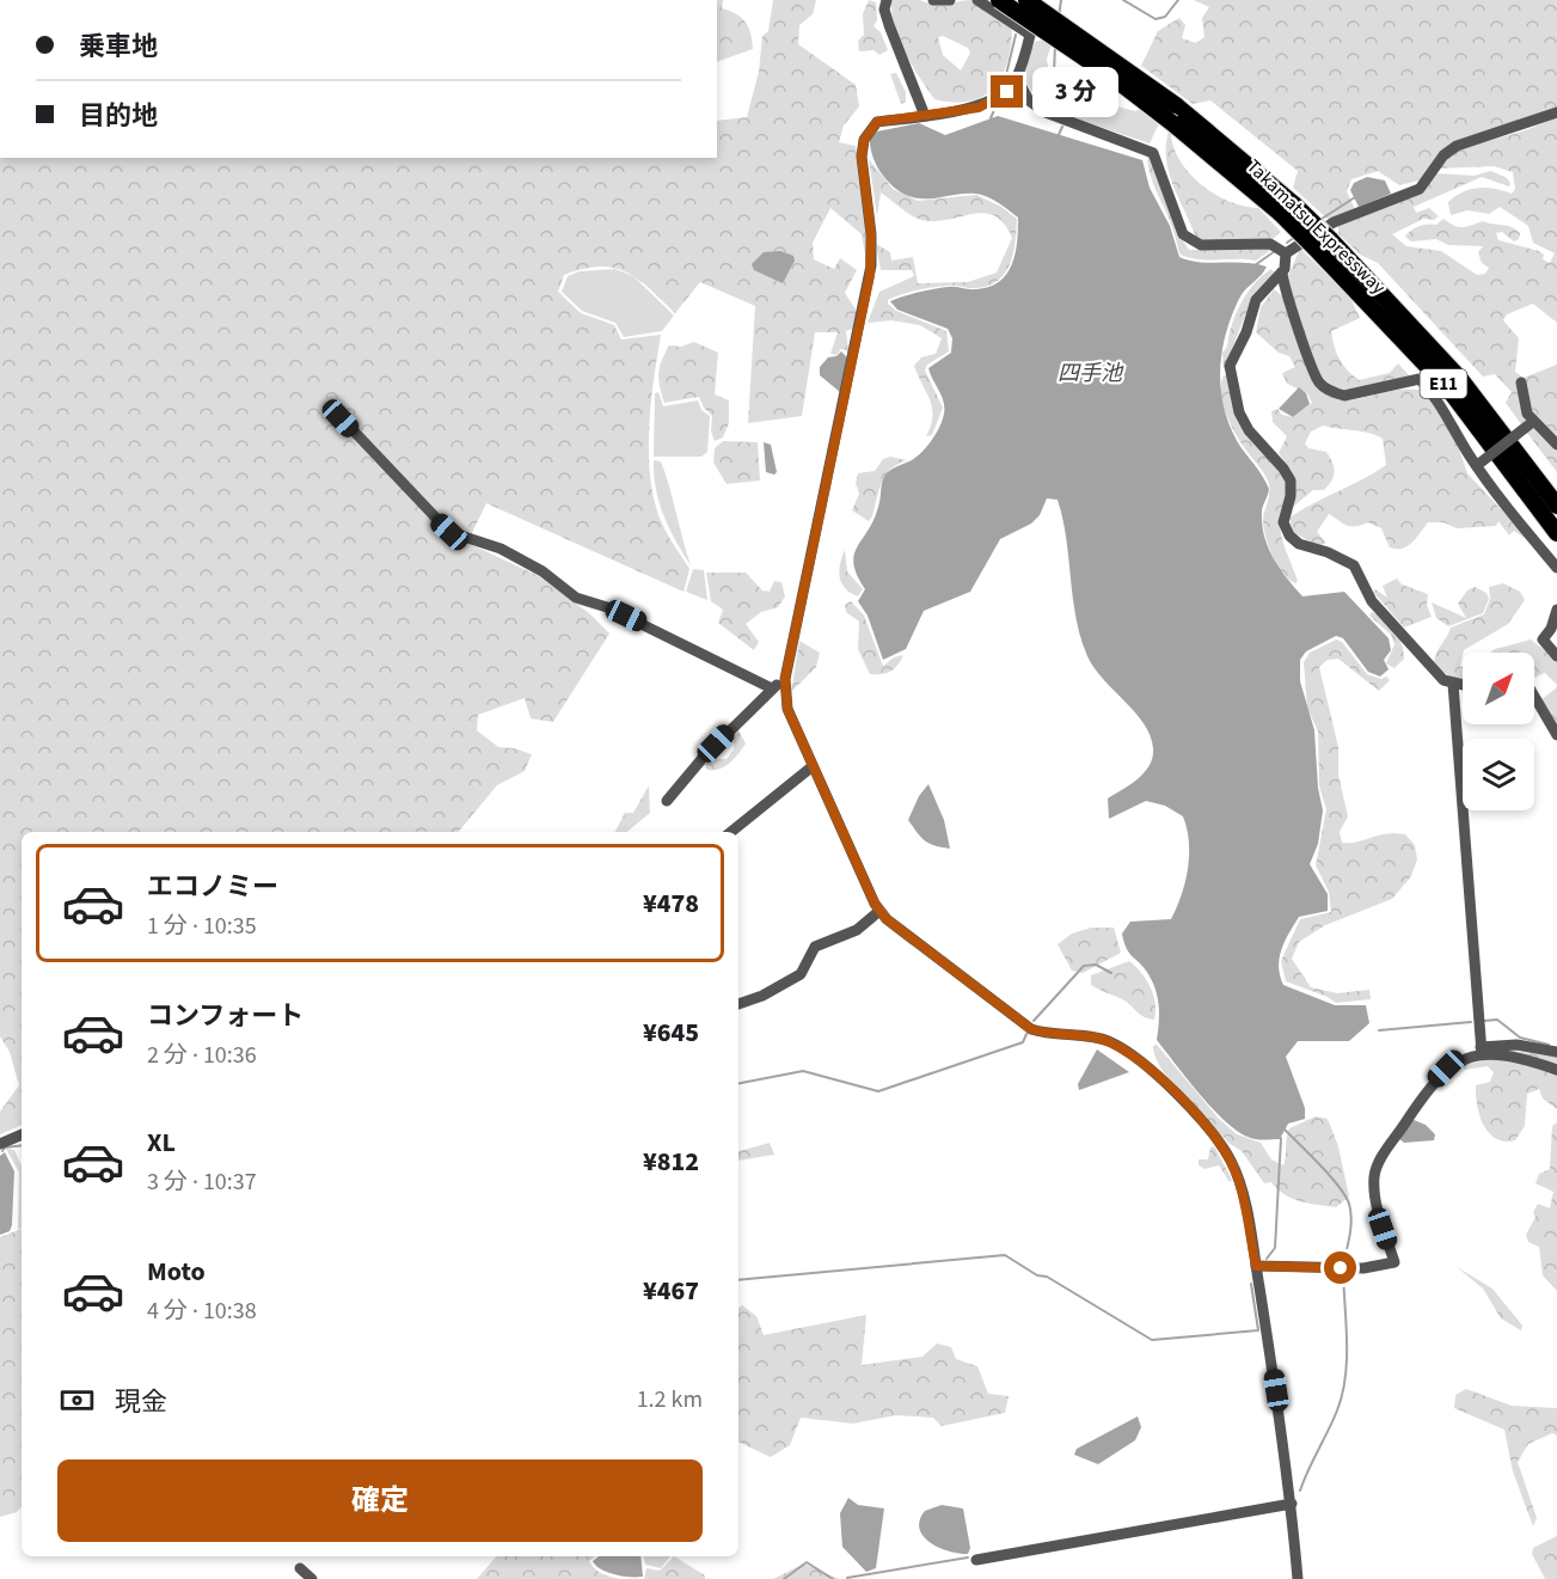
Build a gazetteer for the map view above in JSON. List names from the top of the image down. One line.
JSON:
{"streets":{"highway":["Takamatsu Expressway","E11"]},"water":["四手池"],"north":"top right","page":{"banner":["乗車地","目的地"],"bubble":"3 分","list":[{"name":"エコノミー","note":"1 分 · 10:35","value":"¥478"},{"name":"コンフォート","note":"2 分 · 10:36","value":"¥645"},{"name":"XL","note":"3 分 · 10:37","value":"¥812"},{"name":"Moto","note":"4 分 · 10:38","value":"¥467"}],"pay":["現金","1.2 km"],"buttons":"確定"}}
